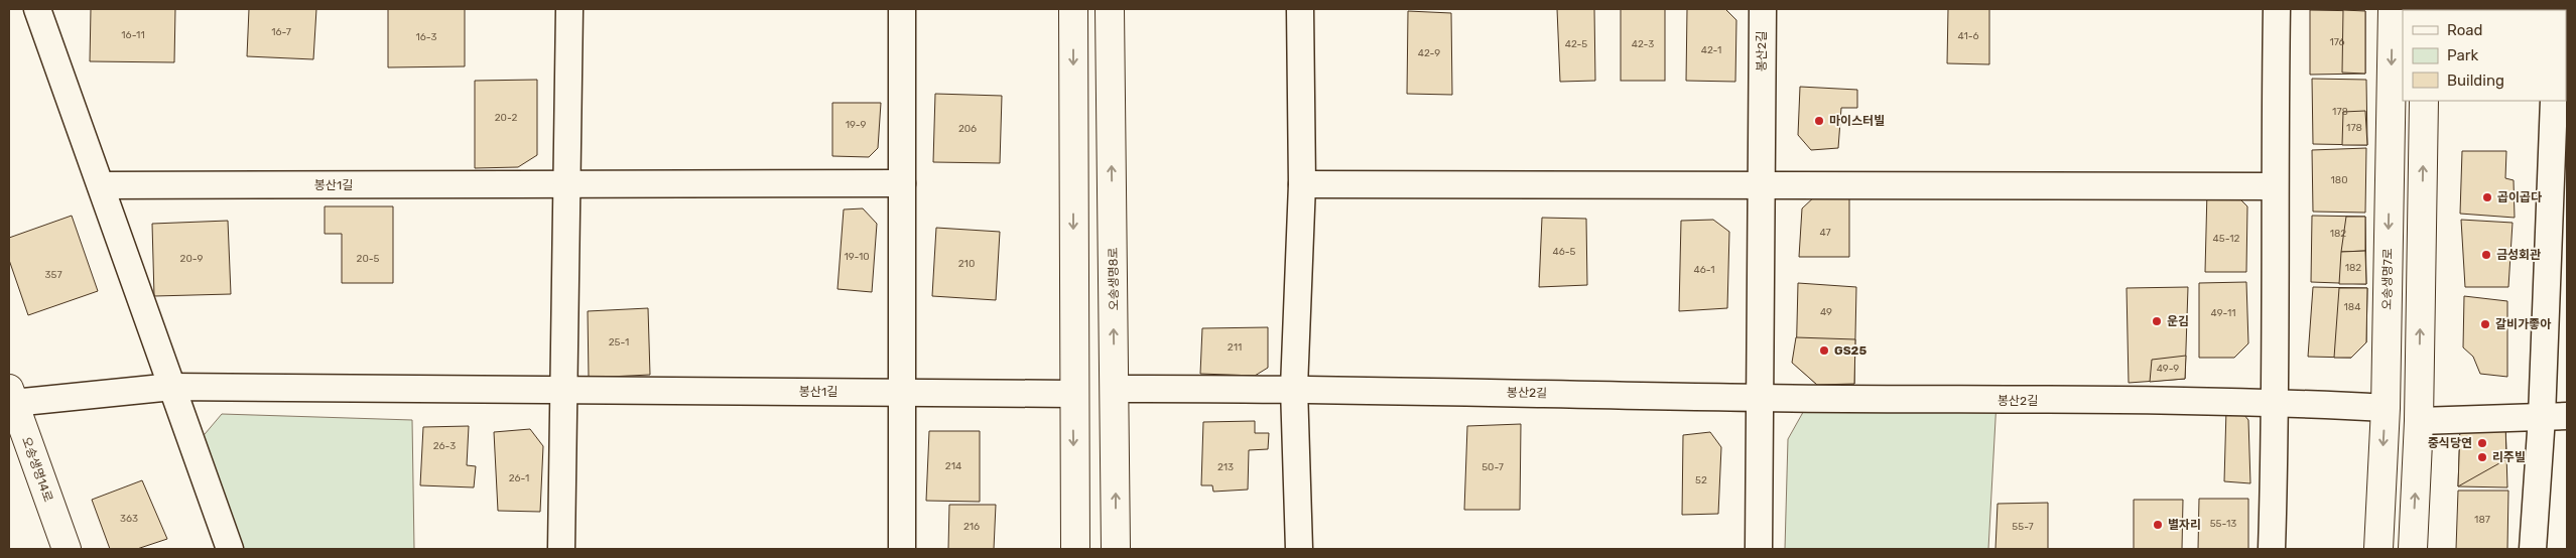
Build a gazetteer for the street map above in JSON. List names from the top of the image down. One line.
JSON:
{"streets":{"street":["봉산2길","봉산1길","오송생명8로","오송생명7로","오송생명14로"]},"crossings":[["봉산2길","오송생명8로"],["봉산2길","오송생명7로"],["봉산1길","오송생명14로"]],"places":["마이스터빌","곱이곱다","금성회관","운김","갈비가좋아","GS25","중식당연","리주빌","별자리"],"house_numbers":["16-7","16-11","41-6","16-3","176","42-5","42-3","42-1","42-9","178","20-2","19-9","178","206","180","47","182","45-12","46-5","19-10","20-9","20-5","210","182","46-1","357","184","49","49-11","25-1","211","49-9","26-3","214","213","50-7","26-1","52","363","187","55-13","216","55-7"],"legend":["Road","Park","Building"]}
